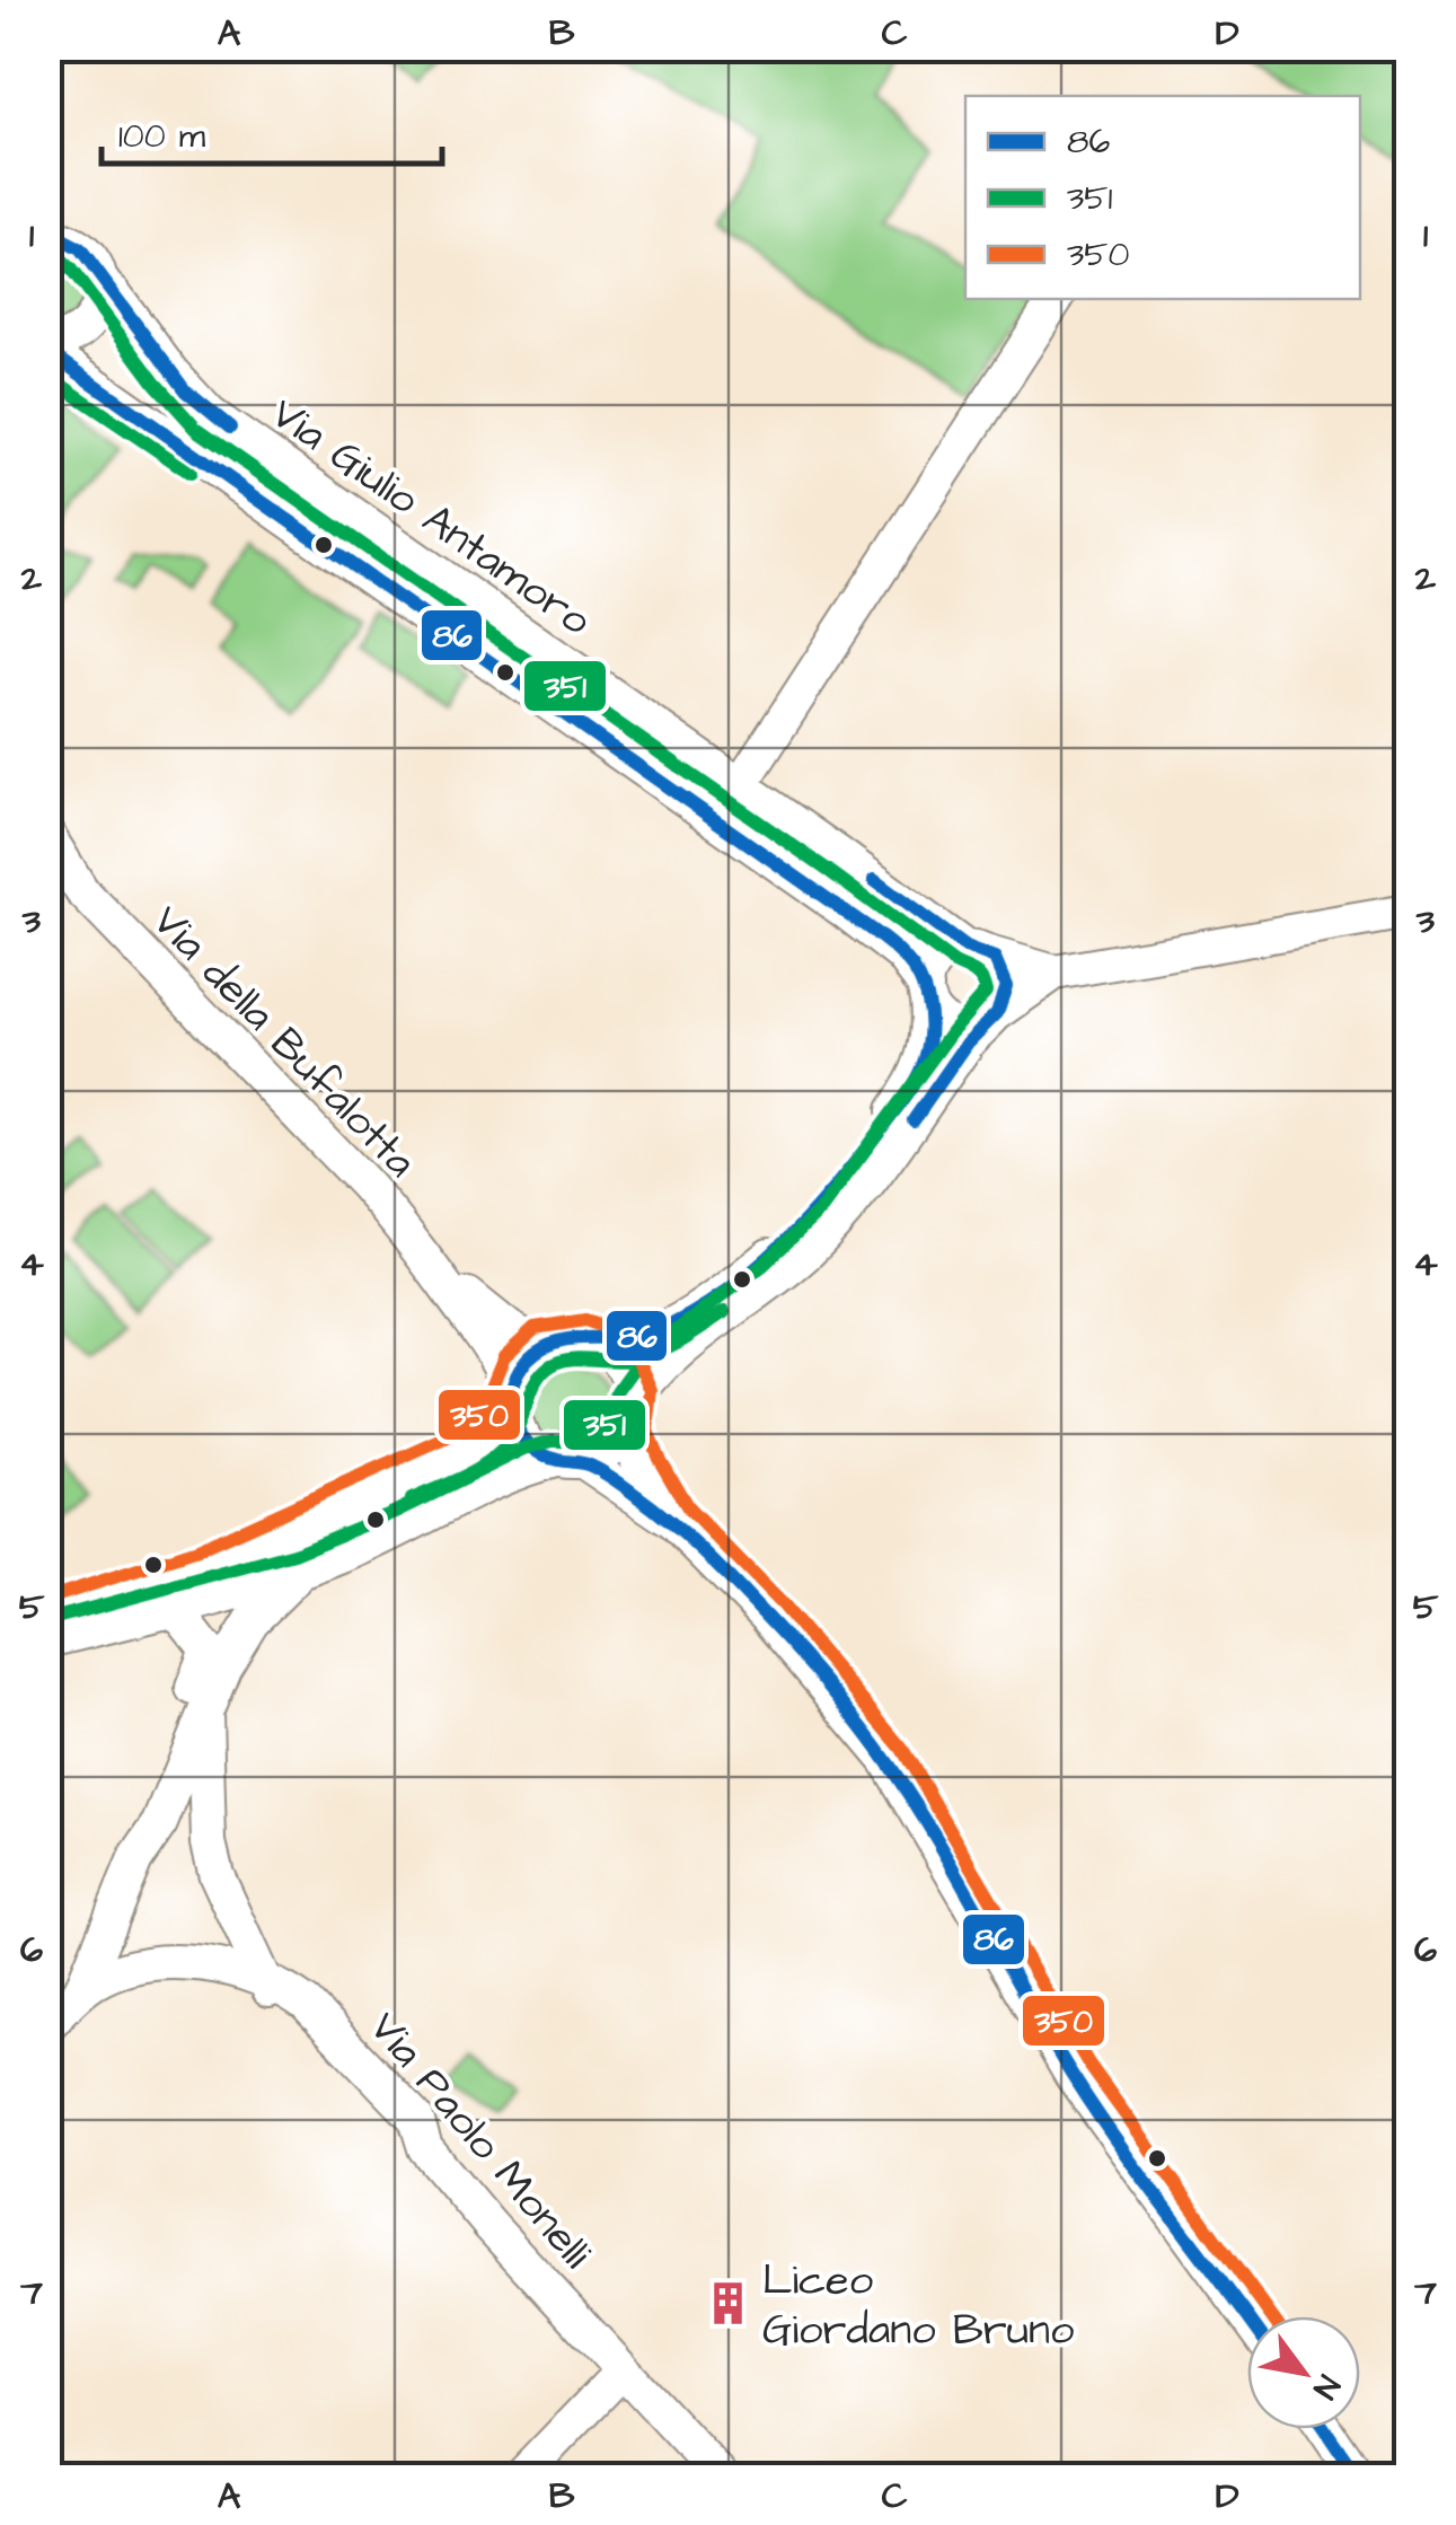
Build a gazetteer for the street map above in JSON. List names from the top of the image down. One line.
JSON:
{"streets":{"street":["Via Giulio Antamoro","Via della Bufalotta","Via Paolo Monelli"]},"places":{"building":["Liceo Giordano Bruno"]},"lines":["transit line 86","transit line 351","transit line 350"],"legend":["86","351","350"],"scale_bar":"100 m","north":"bottom right","grid":{"columns":["A","B","C","D"],"rows":["1","2","3","4","5","6","7"]}}
